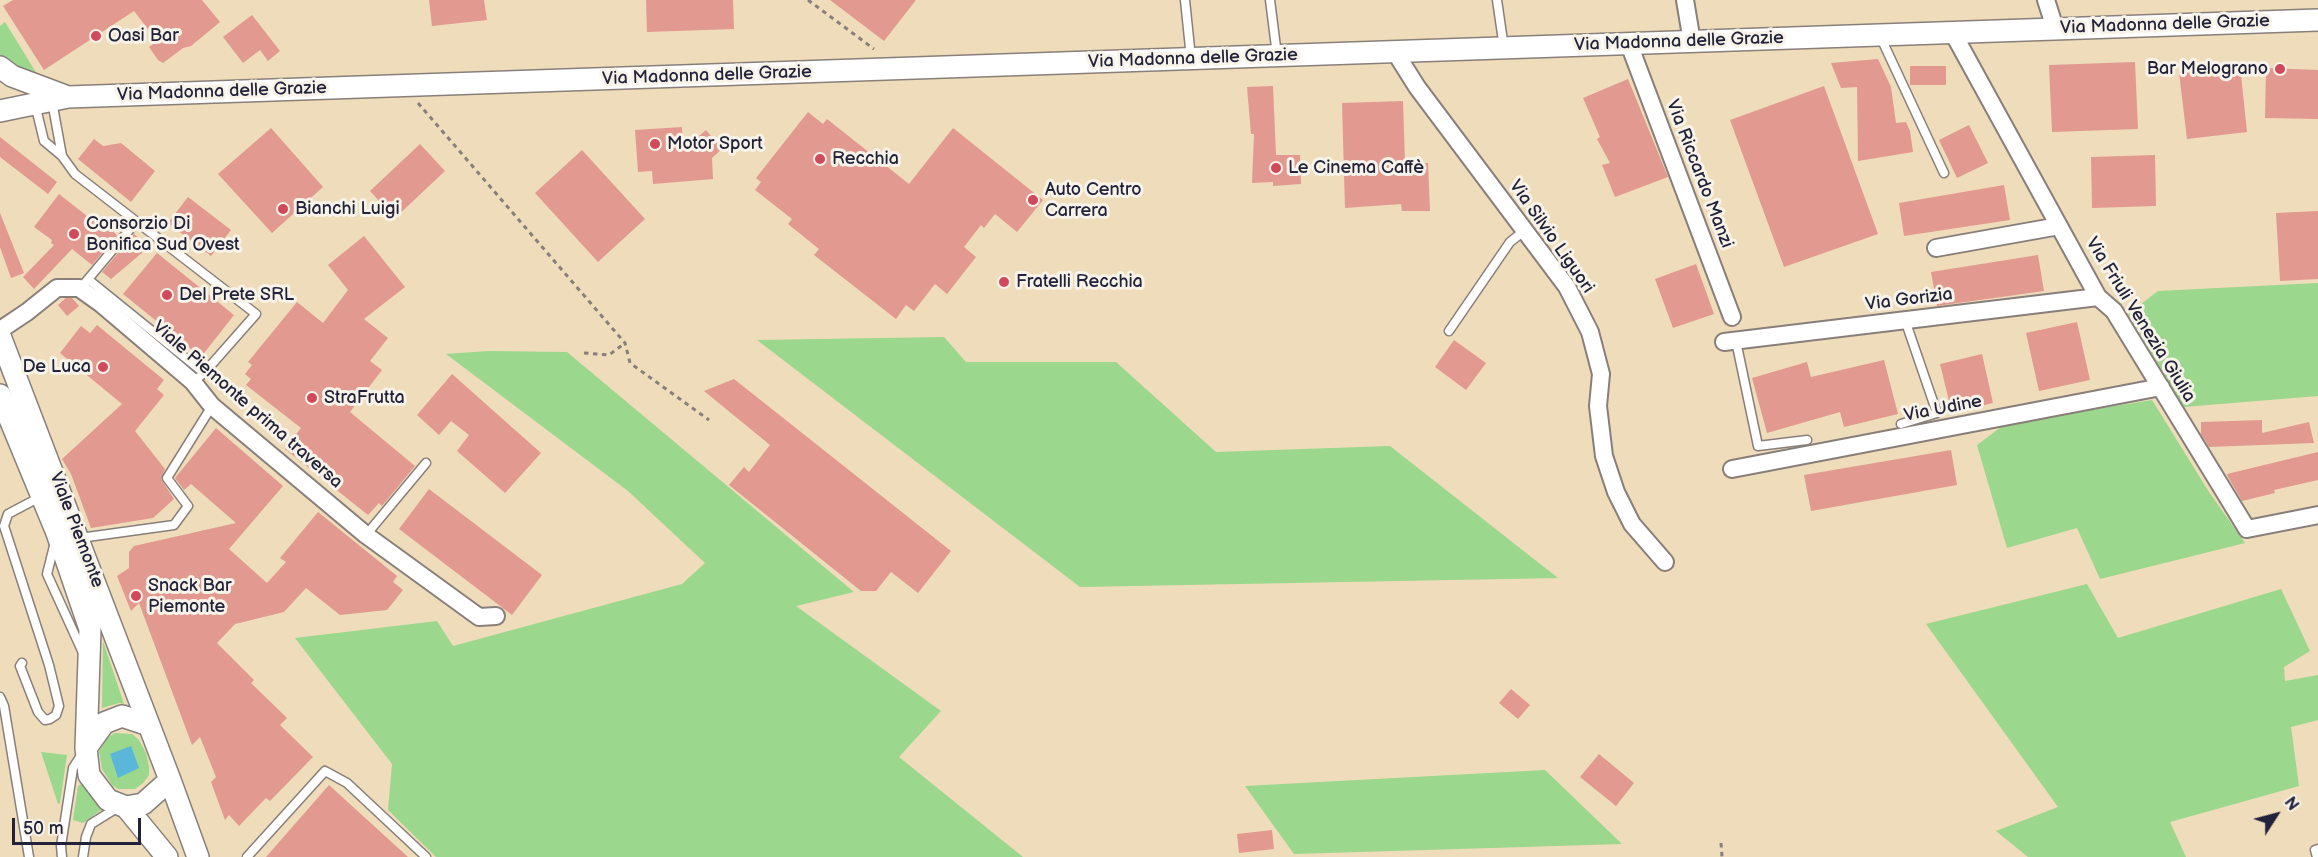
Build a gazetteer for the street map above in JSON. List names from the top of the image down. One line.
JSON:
{"streets":{"street":["Via Madonna delle Grazie","Via Riccardo Manzi","Via Silvio Liguori","Via Gorizia","Via Friuli Venezia Giulia","Viale Piemonte prima traversa","Via Udine","Viale Piemonte"]},"crossings":[["Via Madonna delle Grazie","Via Riccardo Manzi"],["Via Madonna delle Grazie","Via Silvio Liguori"],["Via Madonna delle Grazie","Via Friuli Venezia Giulia"],["Via Gorizia","Via Friuli Venezia Giulia"],["Via Friuli Venezia Giulia","Via Udine"]],"places":["Oasi Bar","Bar Melograno","Motor Sport","Recchia","Le Cinema Caffè","Auto Centro Carrera","Bianchi Luigi","Consorzio Di Bonifica Sud Ovest","Fratelli Recchia","Del Prete SRL","De Luca","StraFrutta","Snack Bar Piemonte"],"scale_bar":"50 m","north":"top right"}
